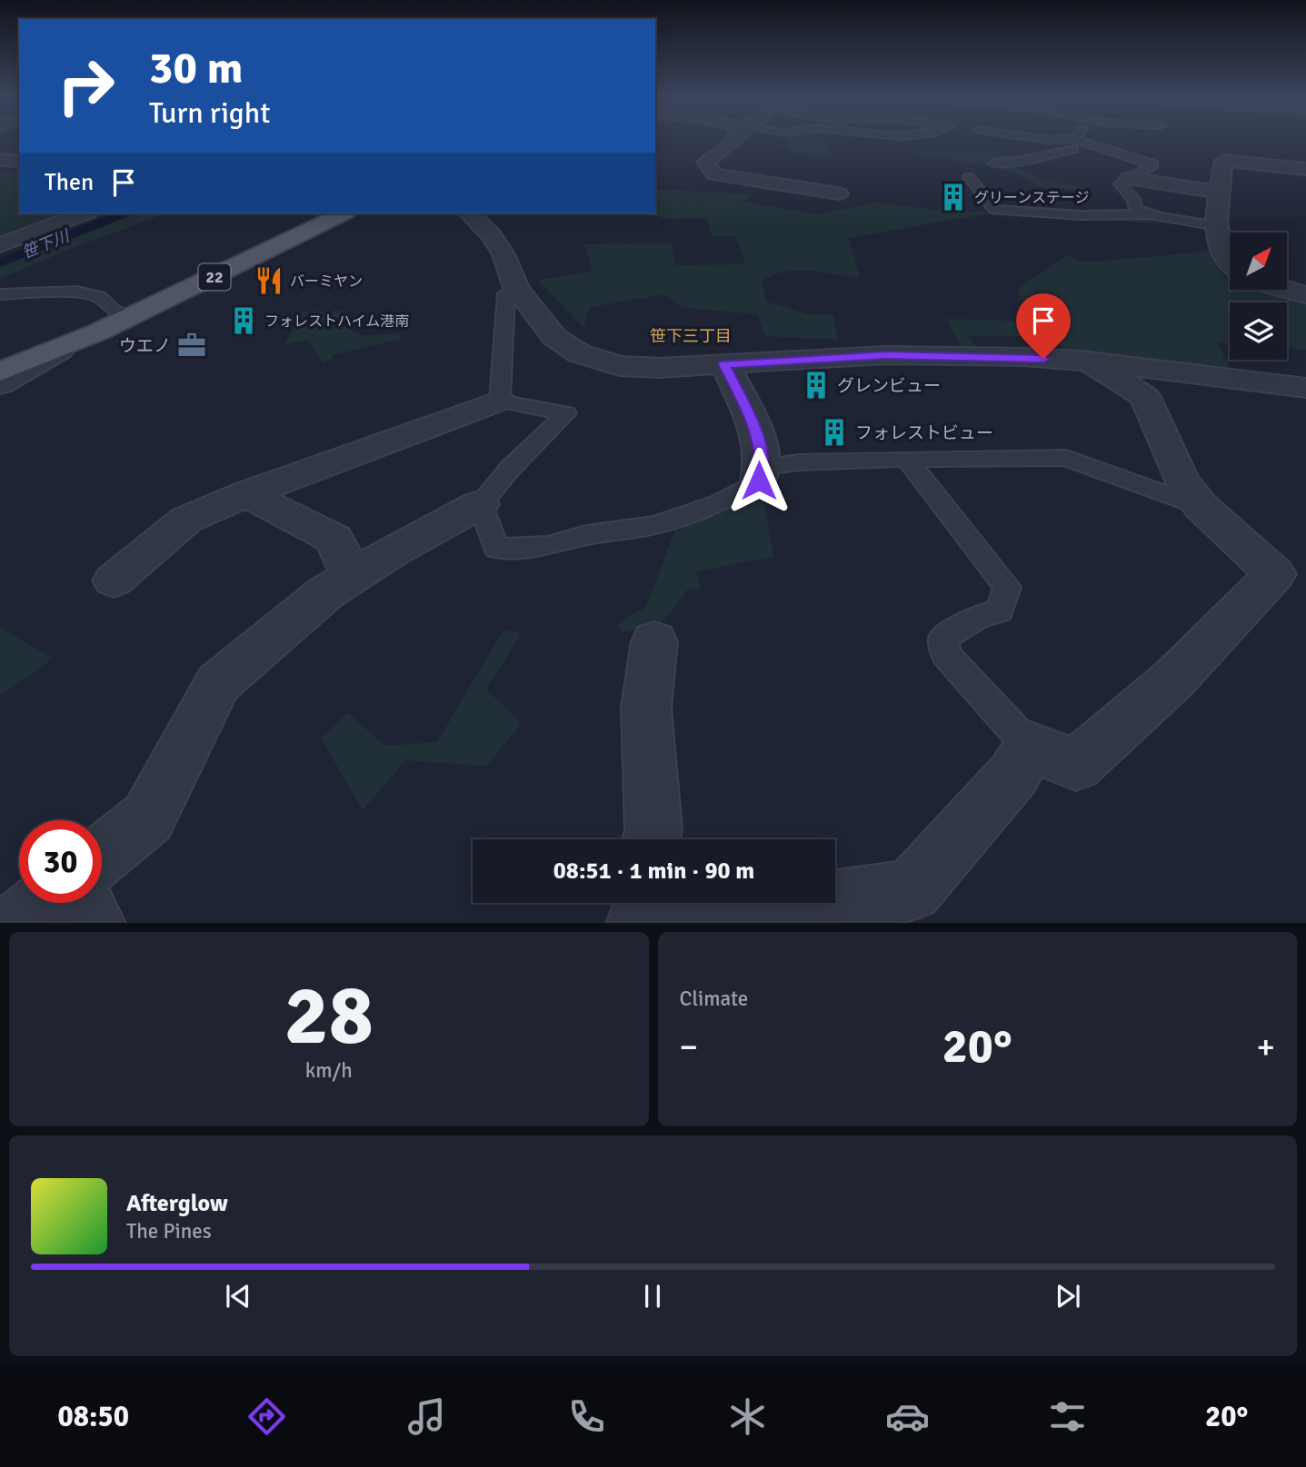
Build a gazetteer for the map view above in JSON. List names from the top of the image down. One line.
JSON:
{"streets":{"main road":["22"]},"districts":["笹下三丁目"],"water":["笹下川"],"places":{"building":["グリーンステージ","フォレストハイム港南","グレンビュー","フォレストビュー"],"restaurant":["バーミヤン"],"office":["ウエノ"]},"north":"top right","page":{"turn":["30 m","Turn right"],"then":"Then","limit":"30","trip":"08:51 · 1 min · 90 m","tile":[["28","km/h"],"Climate"],"heat":["−","20°","+"],"song":["Afterglow","The Pines"],"tabs":["08:50","20°"]}}
